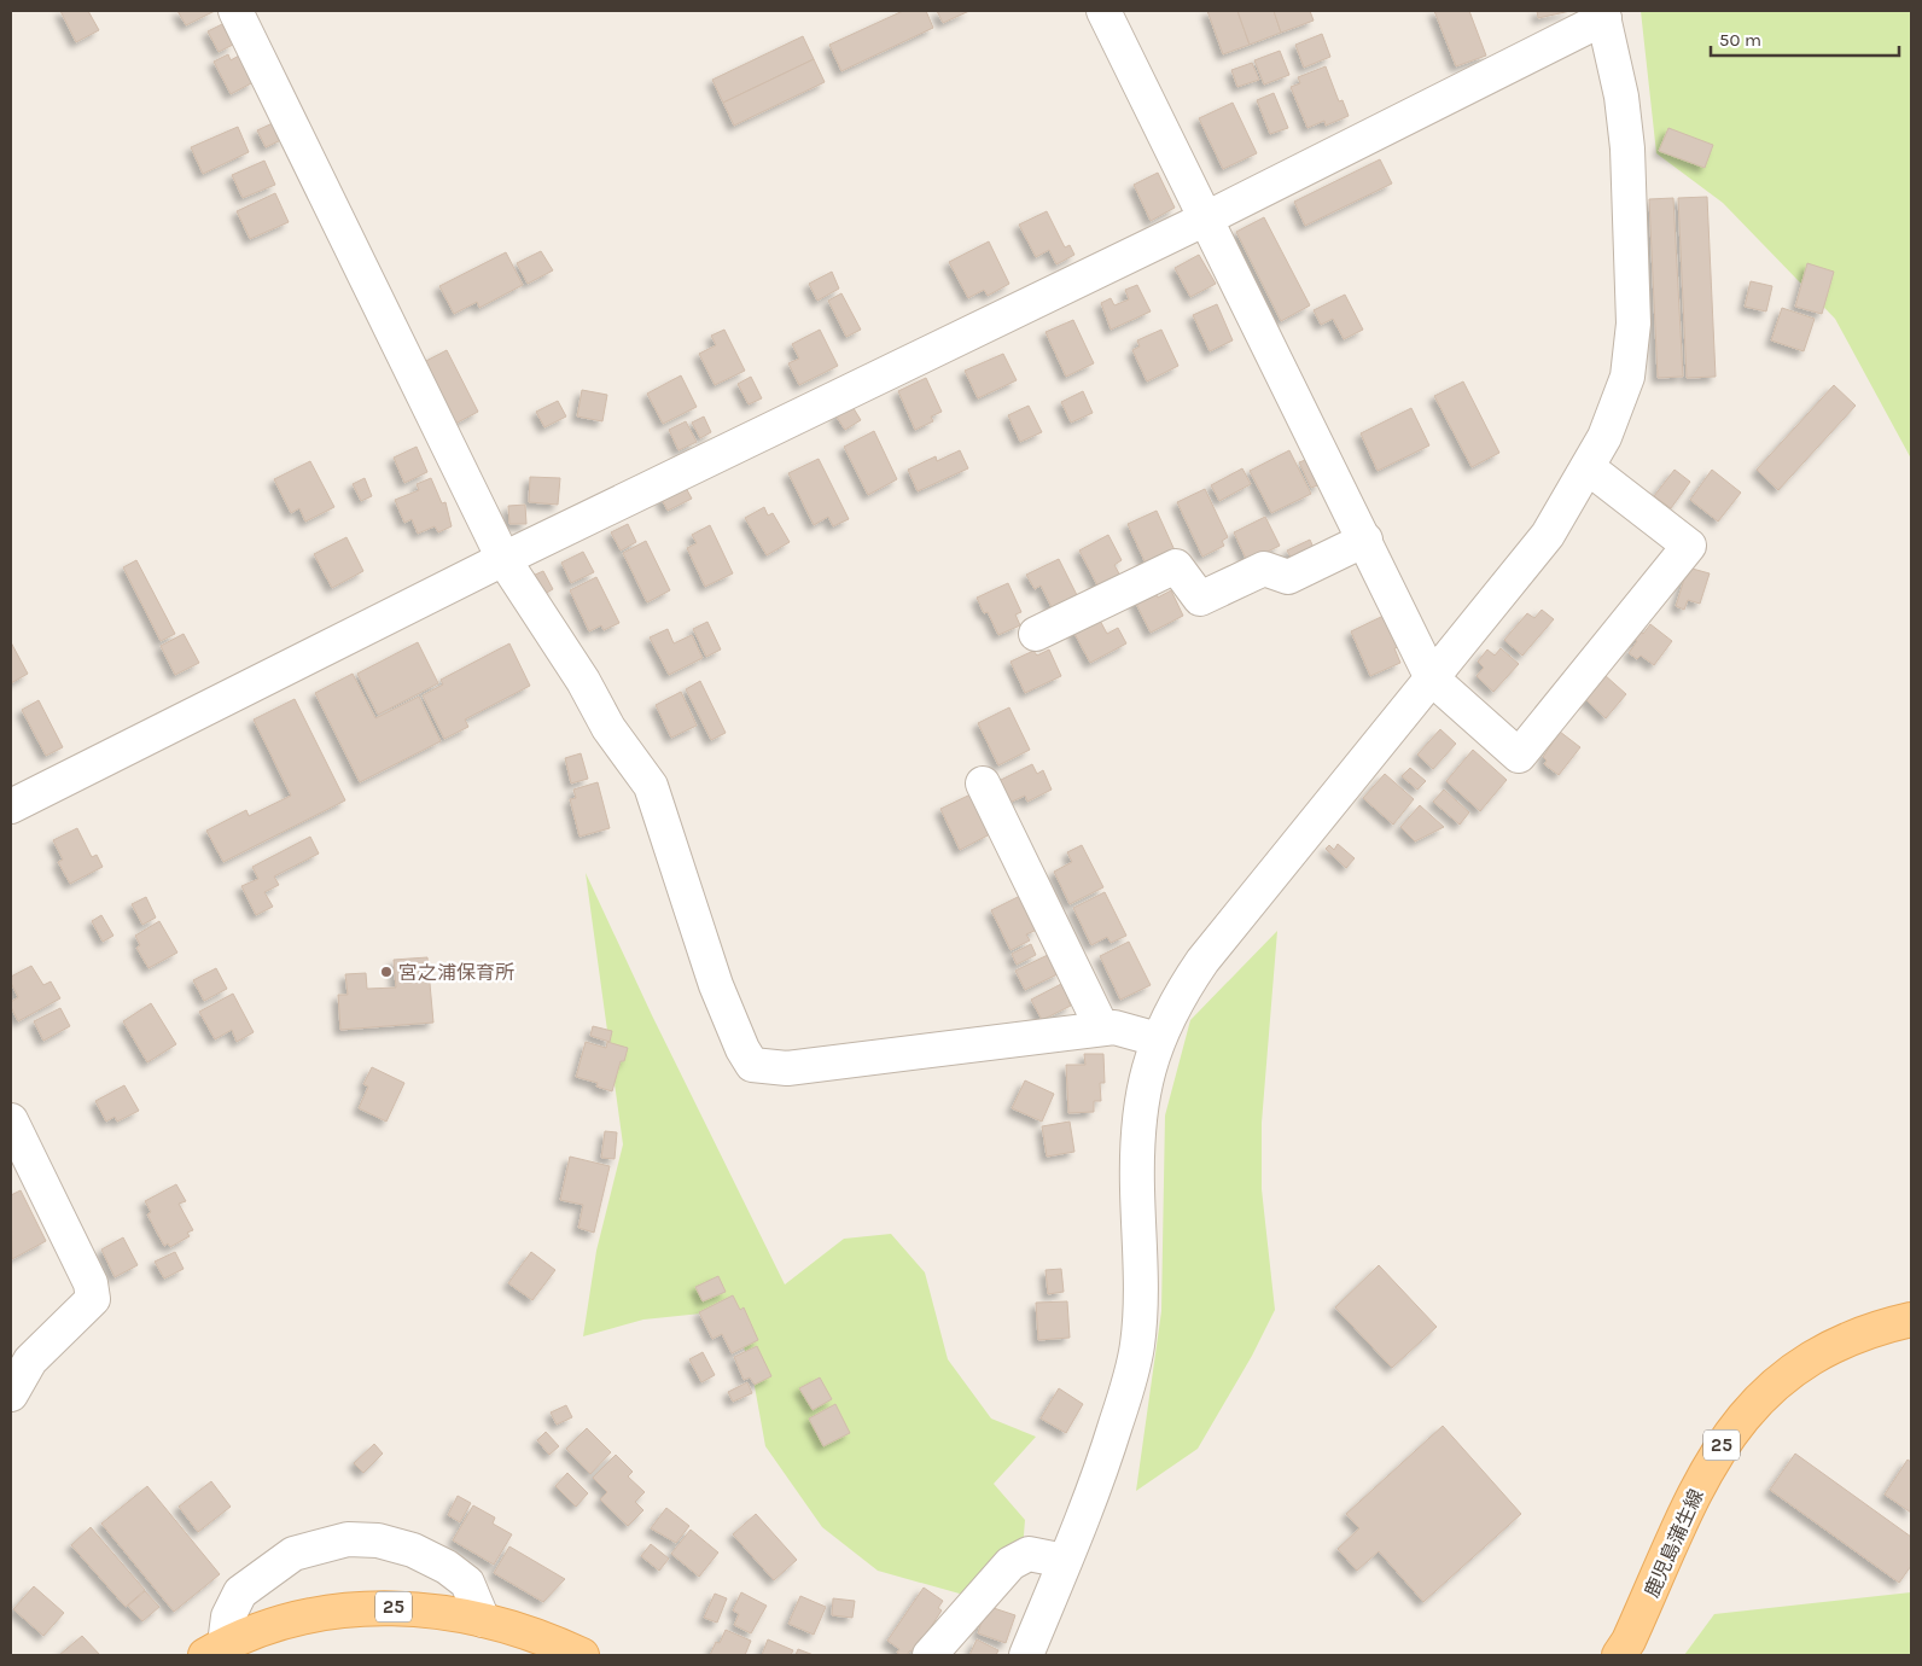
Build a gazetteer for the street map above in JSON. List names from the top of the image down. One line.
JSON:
{"streets":{"main road":["25","鹿児島蒲生線"]},"places":["宮之浦保育所"],"scale_bar":"50 m"}
